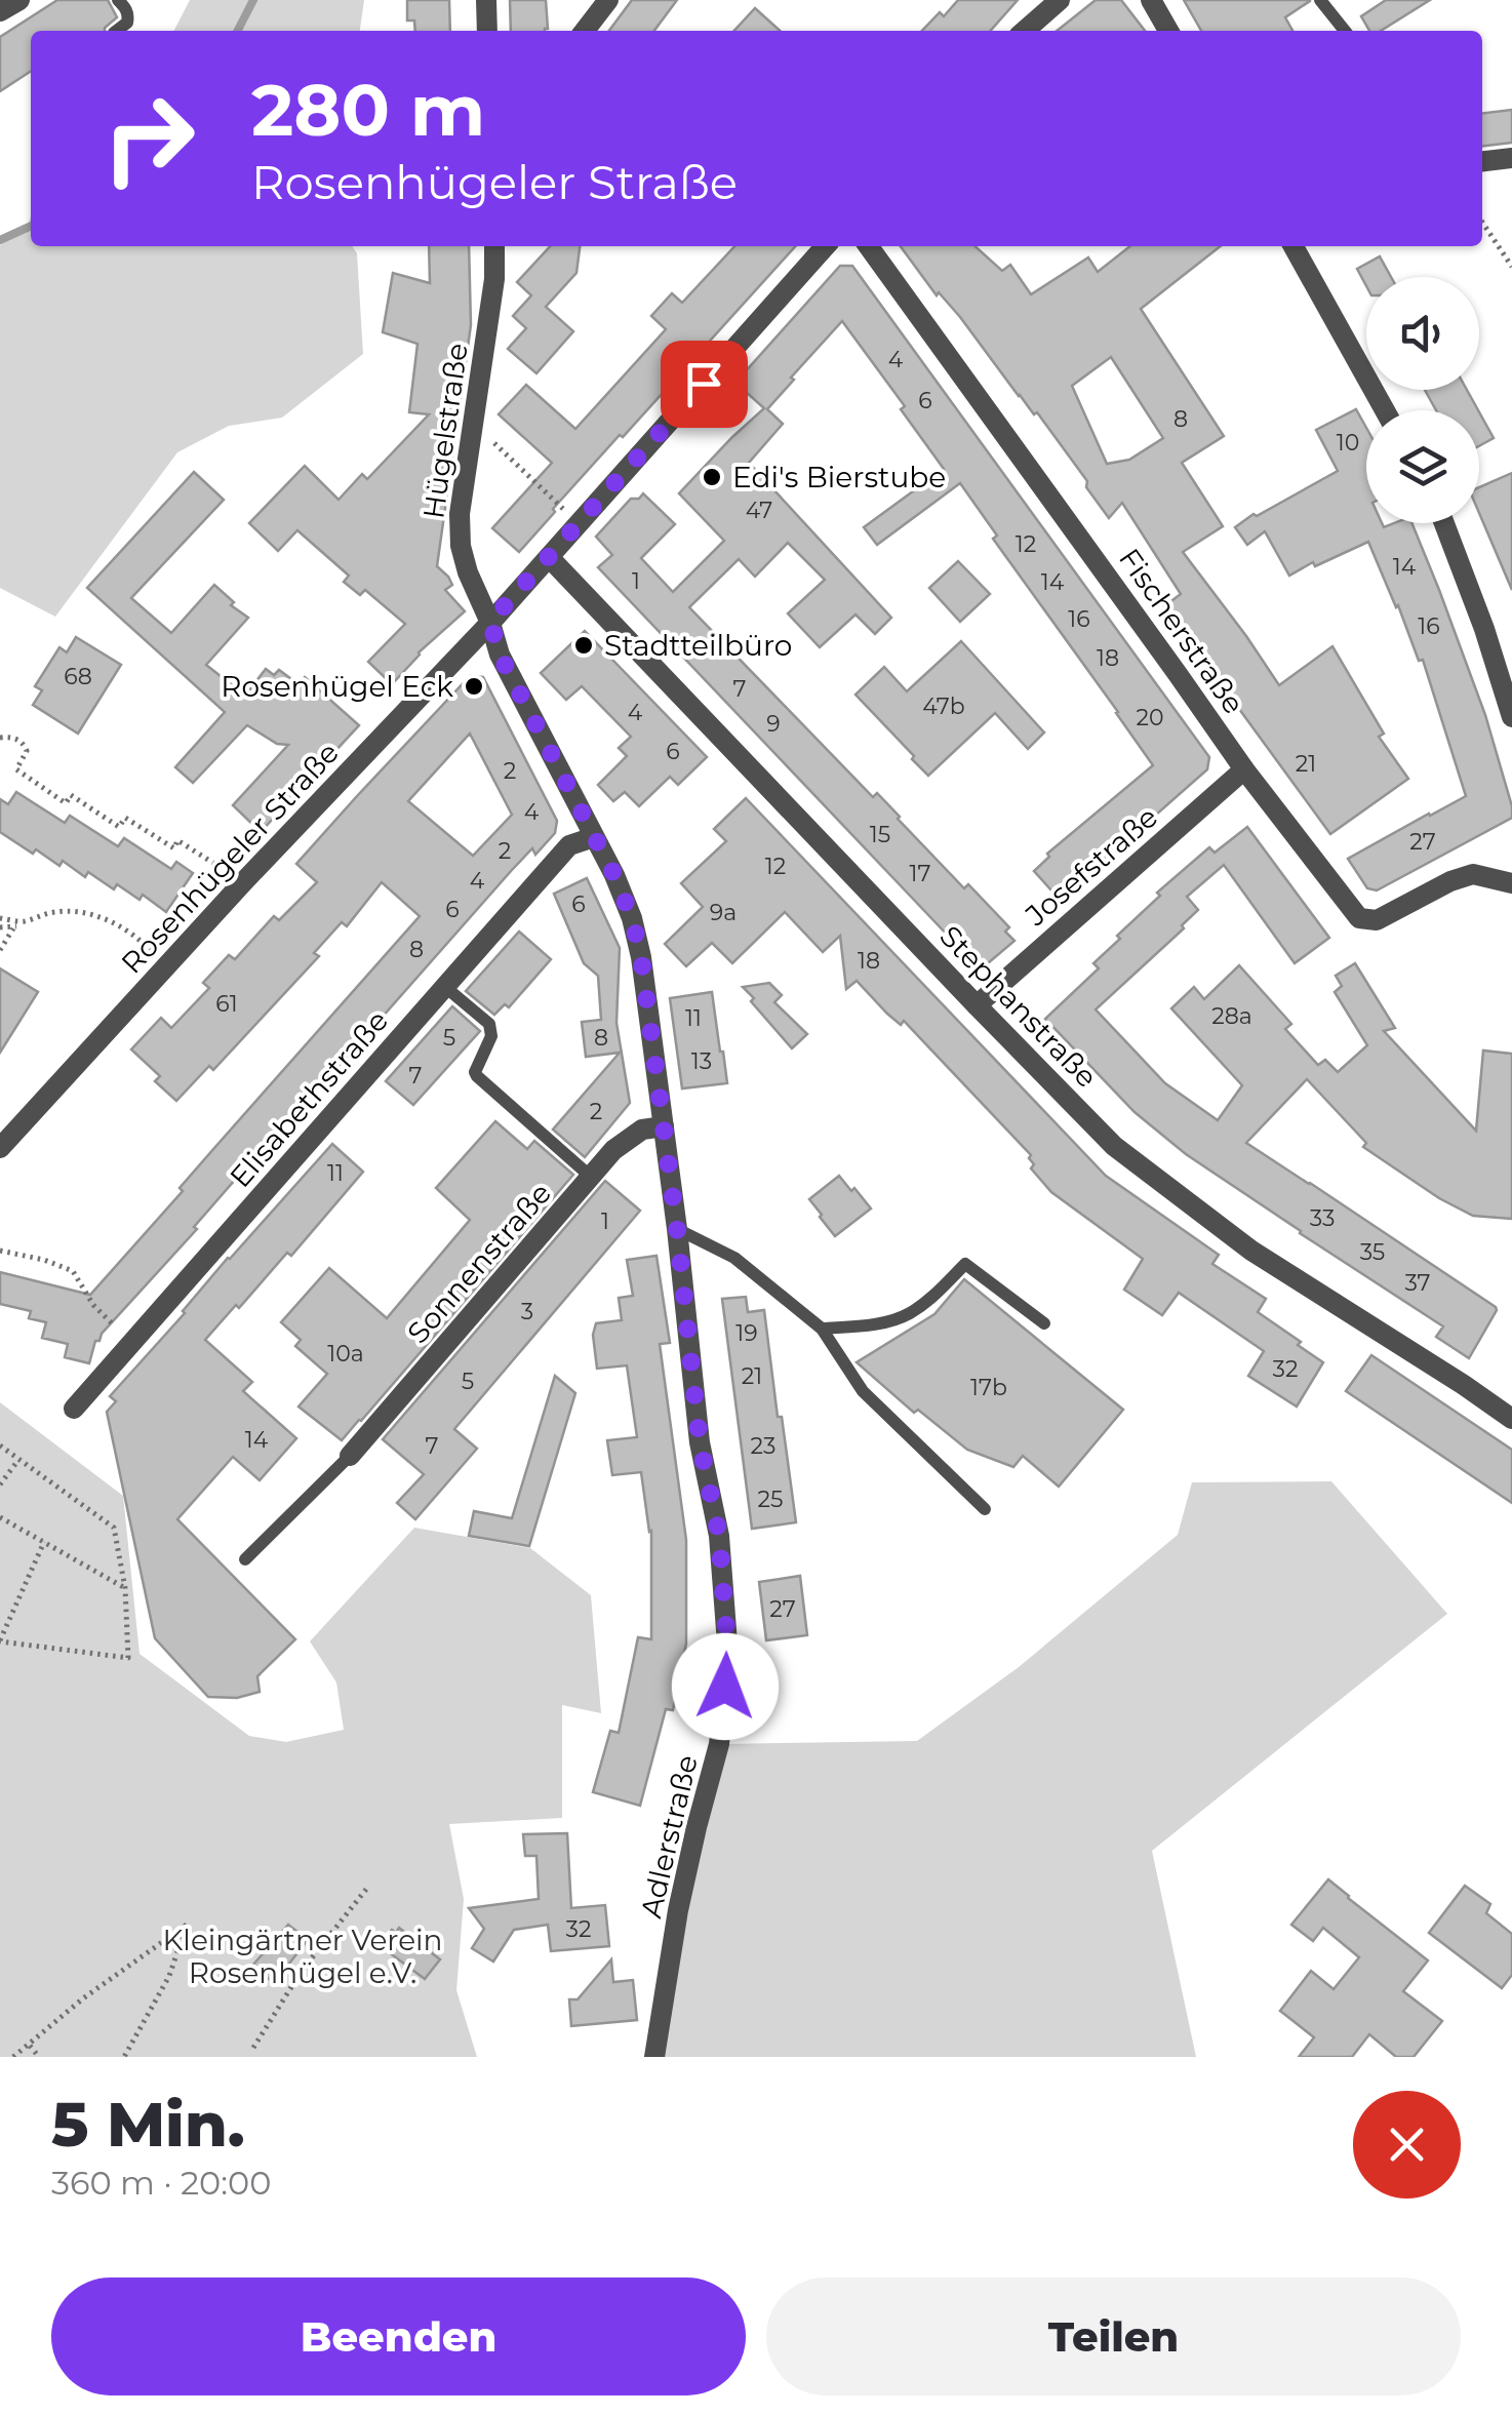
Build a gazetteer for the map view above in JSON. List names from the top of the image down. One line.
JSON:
{"streets":{"street":["Hügelstraße","Fischerstraße","Rosenhügeler Straße","Josefstraße","Stephanstraße","Elisabethstraße","Sonnenstraße","Adlerstraße"]},"crossings":[["Hügelstraße","Rosenhügeler Straße"],["Hügelstraße","Adlerstraße"],["Fischerstraße","Josefstraße"],["Rosenhügeler Straße","Stephanstraße"],["Rosenhügeler Straße","Adlerstraße"],["Josefstraße","Stephanstraße"],["Elisabethstraße","Adlerstraße"],["Sonnenstraße","Adlerstraße"]],"parks":["Kleingärtner Verein Rosenhügel e.V."],"places":["Edi's Bierstube","Stadtteilbüro","Rosenhügel Eck"],"house_numbers":["4","6","8","10","47","12","14","1","14","16","16","18","68","7","47b","4","20","9","6","21","2","4","15","27","2","12","17","4","6","6","9a","8","18","61","28a","11","5","8","13","7","2","11","33","1","35","37","3","19","10a","32","21","5","17b","14","7","23","25","27","32"],"page":{"turn":["280 m","Rosenhügeler Straße"],"heading":["5 Min.","360 m · 20:00"],"buttons":["Beenden","Teilen"]}}
